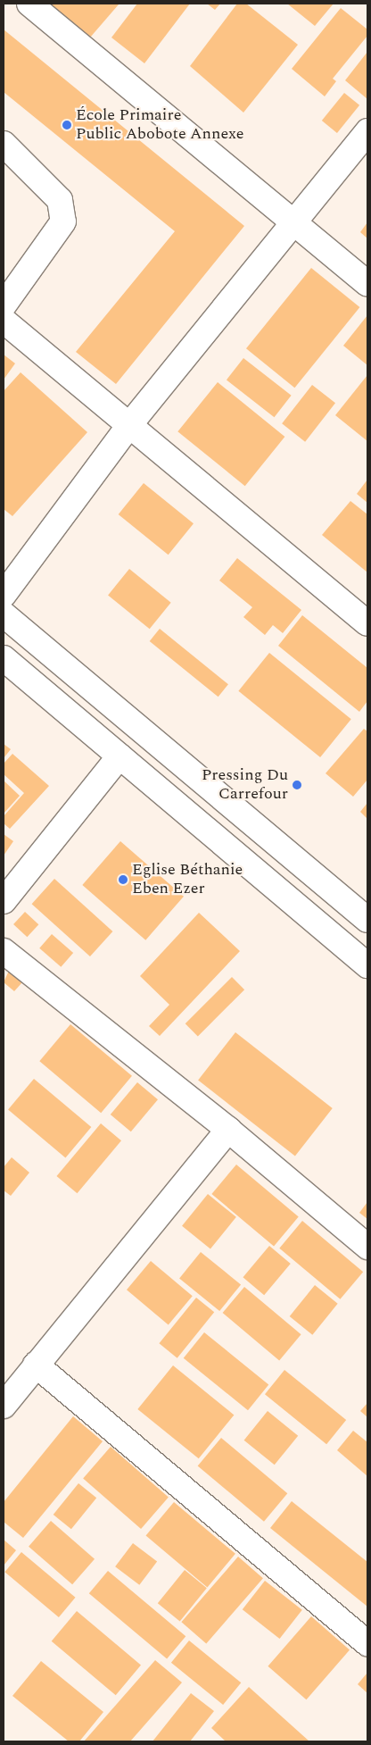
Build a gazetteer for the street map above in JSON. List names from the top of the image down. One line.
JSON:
{"places":["École Primaire Public Abobote Annexe","Pressing Du Carrefour","Eglise Béthanie Eben Ezer"]}
